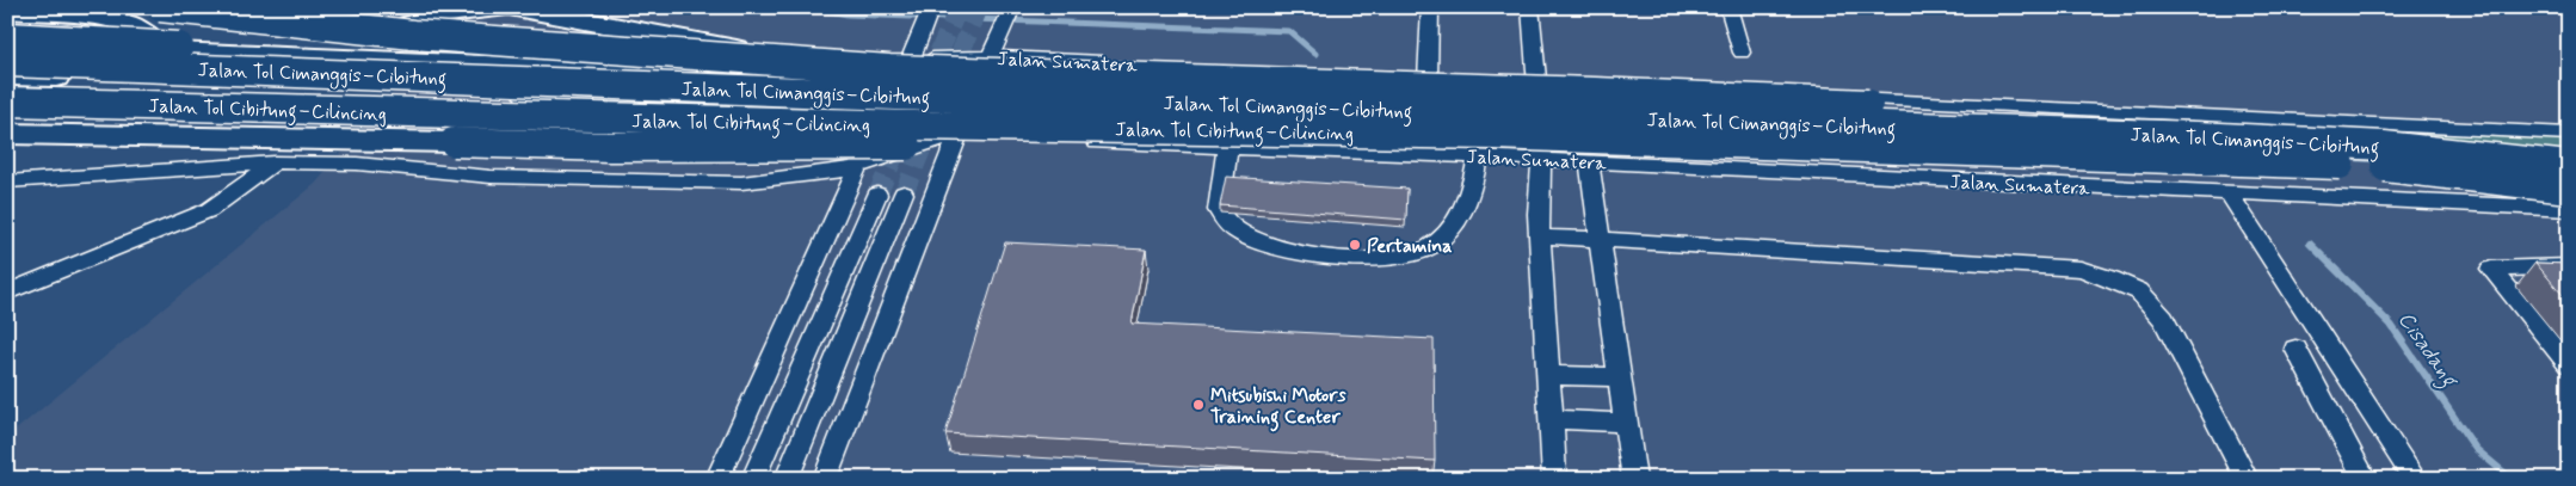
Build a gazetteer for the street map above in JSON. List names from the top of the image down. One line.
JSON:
{"streets":{"highway":["Jalan Tol Cimanggis–Cibitung","Jalan Tol Cibitung–Cilincing"],"street":["Jalan Sumatera"]},"crossings":[["Jalan Sumatera","Jalan Tol Cimanggis–Cibitung"],["Jalan Sumatera","Jalan Tol Cibitung–Cilincing"],["Jalan Tol Cimanggis–Cibitung","Jalan Tol Cibitung–Cilincing"]],"water":["Cisadang"],"places":["Pertamina","Mitsubishi Motors Training Center"]}
